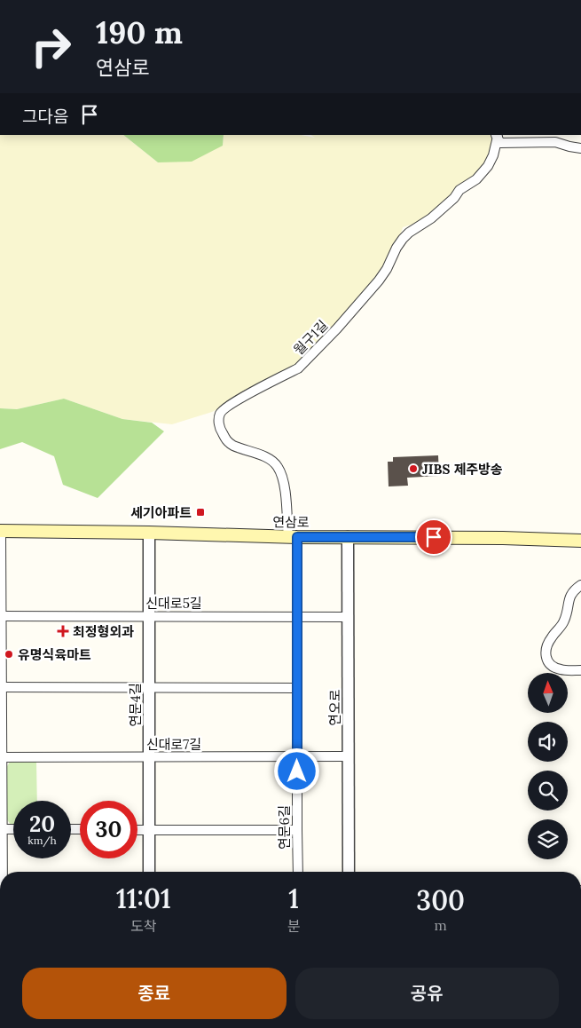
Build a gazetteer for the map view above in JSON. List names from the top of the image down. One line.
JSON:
{"streets":{"main road":["연삼로"],"street":["월구1길","신대로5길","연문4길","연오로","신대로7길","연문6길"]},"crossings":[["월구1길","연삼로"],["월구1길","연문6길"],["연삼로","연문4길"],["연삼로","연오로"],["연삼로","연문6길"],["신대로5길","연문4길"],["신대로5길","연오로"],["신대로5길","연문6길"],["연문4길","신대로7길"],["연오로","신대로7길"],["신대로7길","연문6길"]],"places":{"other":["JIBS 제주방송","유명식육마트"],"transit":["세기아파트"],"health":["최정형외과"]},"north":"top","page":{"turn":["190 m","연삼로"],"then":"그다음","speed":"20 km/h","limit":"30","eta":["11:01","도착","1","분","300","m"],"buttons":["종료","공유"]}}
